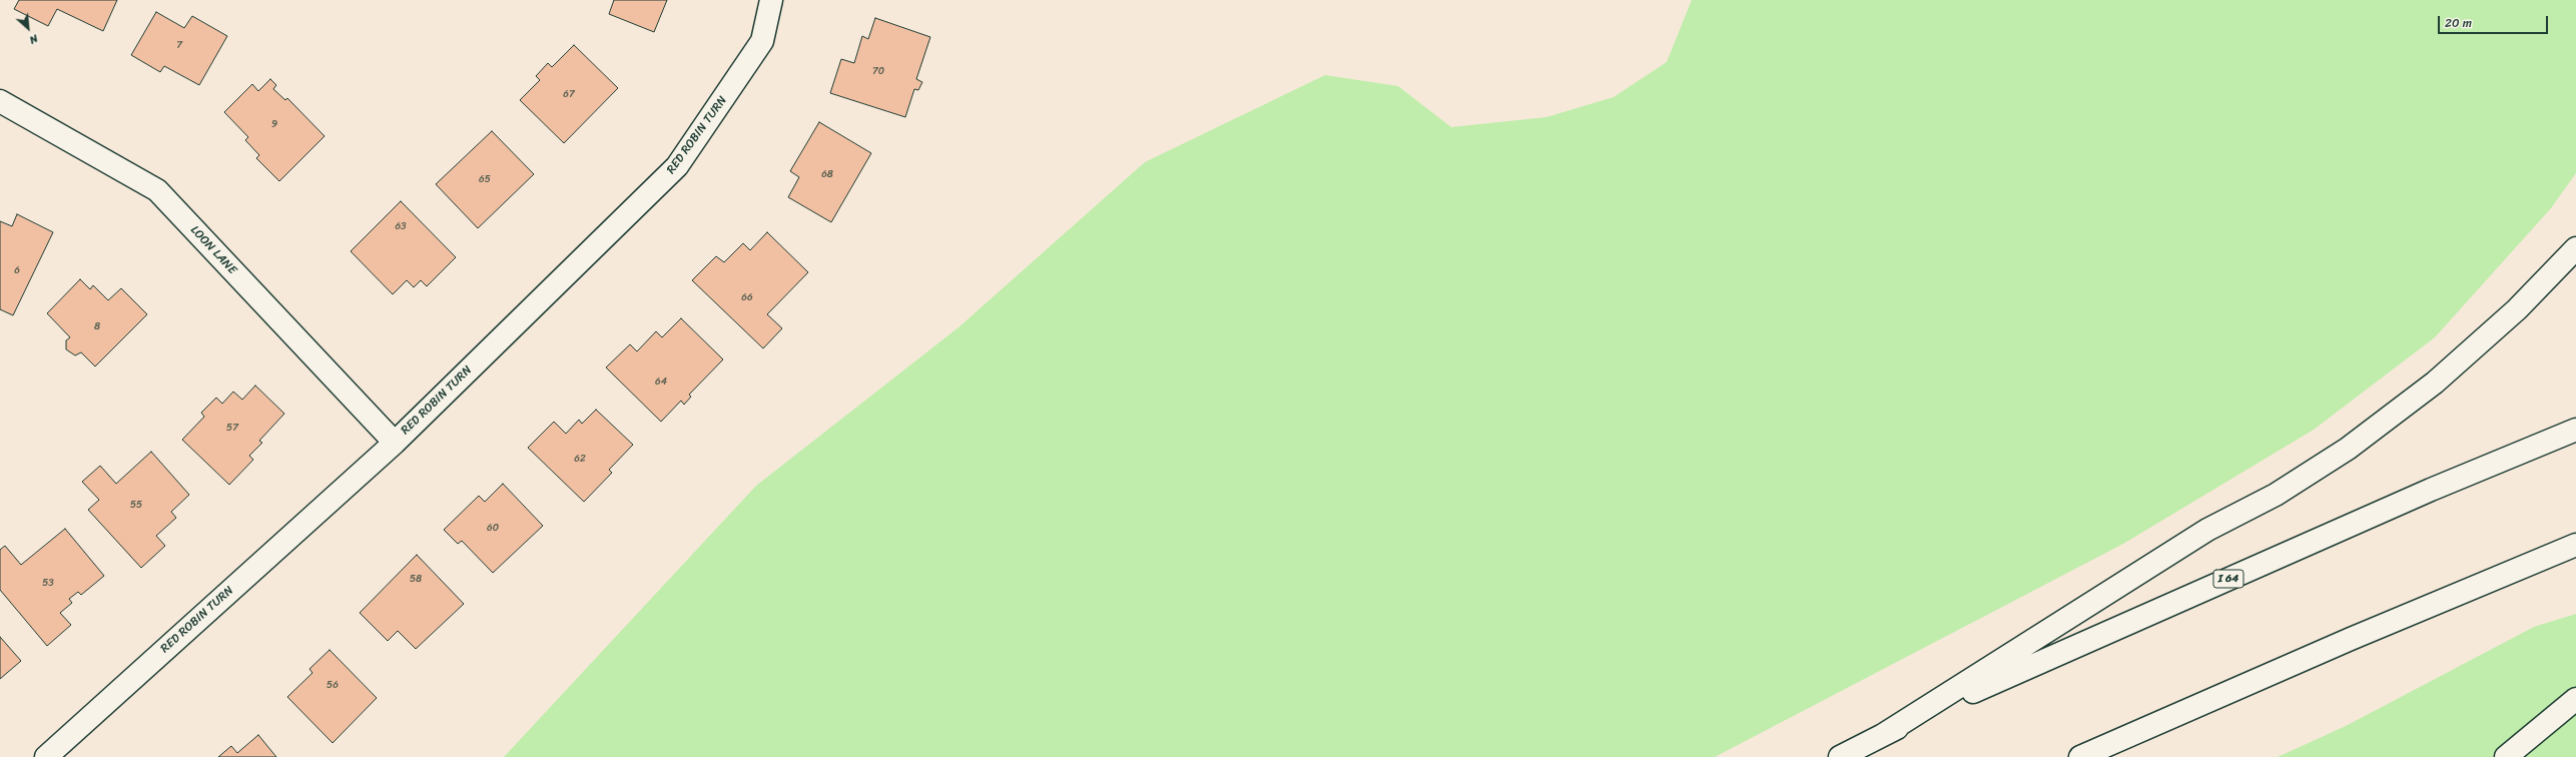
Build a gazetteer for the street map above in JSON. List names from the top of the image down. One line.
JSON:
{"streets":{"main road":["RED ROBIN TURN","LOON LANE","I 64"]},"crossings":[["RED ROBIN TURN","LOON LANE"]],"house_numbers":["7","70","67","9","68","65","63","6","66","8","64","57","62","55","60","58","53","56"],"scale_bar":"20 m","north":"bottom right"}
